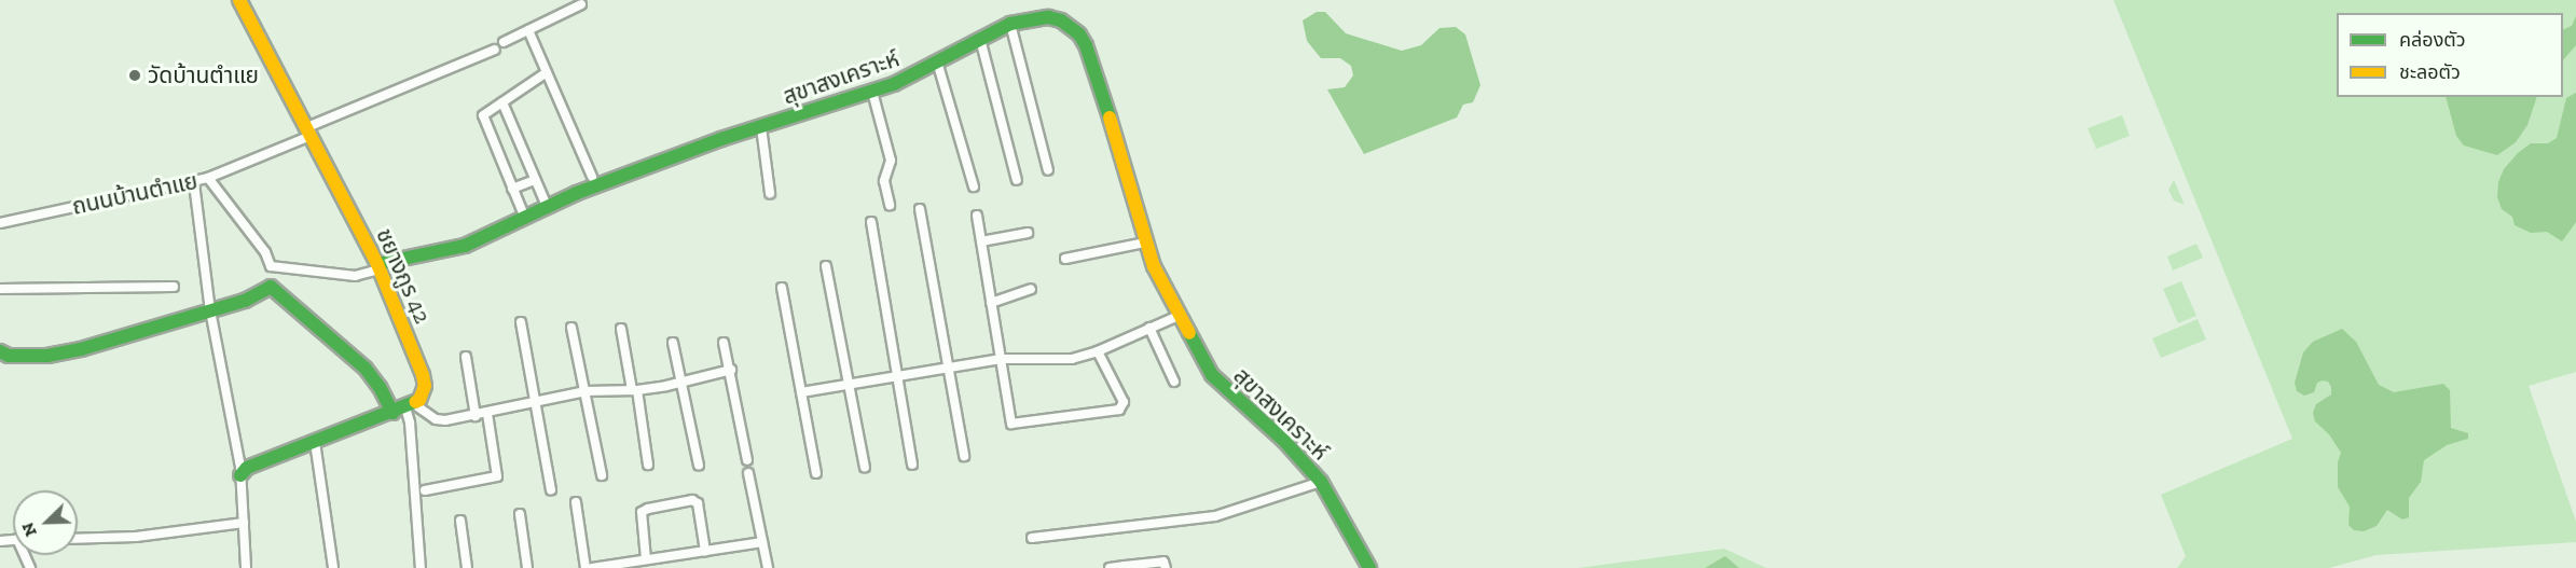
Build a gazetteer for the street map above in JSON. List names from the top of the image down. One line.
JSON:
{"streets":{"street":["สุขาสงเคราะห์","ถนนบ้านตำแย","ชยางกูร 42"]},"crossings":[["สุขาสงเคราะห์","ถนนบ้านตำแย"],["สุขาสงเคราะห์","ชยางกูร 42"],["ถนนบ้านตำแย","ชยางกูร 42"]],"places":["วัดบ้านตำแย"],"legend":["คล่องตัว","ชะลอตัว"],"north":"bottom left"}
